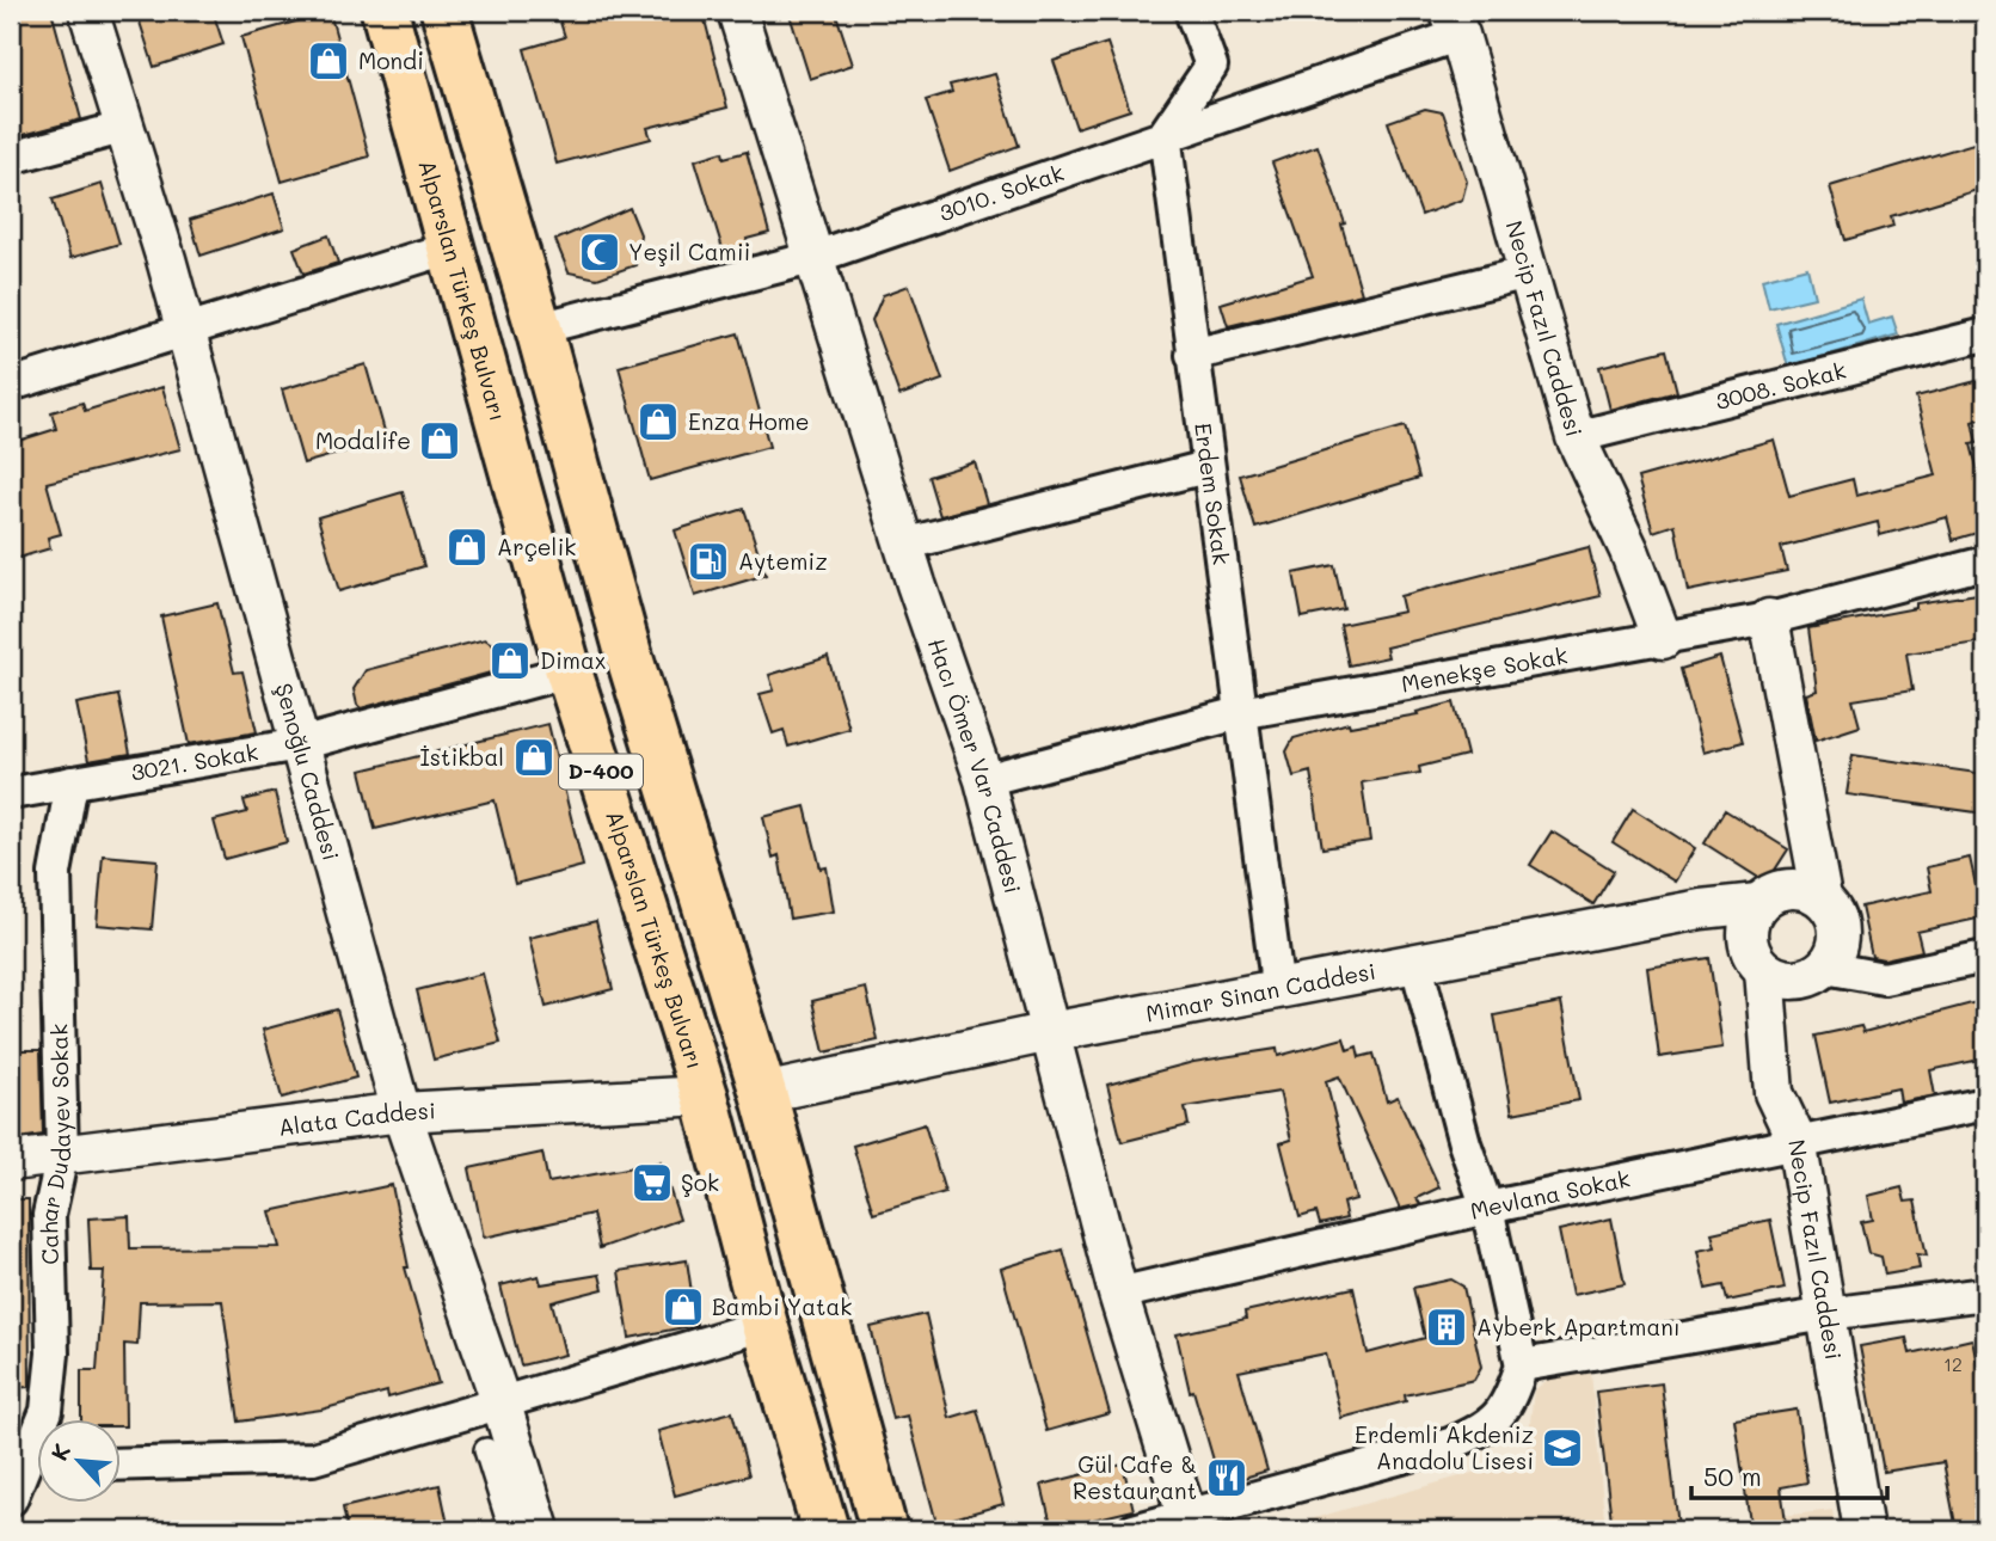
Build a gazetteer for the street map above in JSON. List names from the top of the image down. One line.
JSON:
{"streets":{"highway":["Alparslan Türkeş Bulvarı","D-400"],"street":["3010. Sokak","Necip Fazıl Caddesi","3008. Sokak","Erdem Sokak","Menekşe Sokak","3021. Sokak","Hacı Ömer Var Caddesi","Şenoğlu Caddesi","Mimar Sinan Caddesi","Alata Caddesi","Cahar Dudayev Sokak","Mevlana Sokak"]},"crossings":[["3010. Sokak","Necip Fazıl Caddesi"],["3010. Sokak","Erdem Sokak"],["3010. Sokak","Hacı Ömer Var Caddesi"],["3010. Sokak","D-400"],["Alparslan Türkeş Bulvarı","3021. Sokak"],["Alparslan Türkeş Bulvarı","Alata Caddesi"],["Necip Fazıl Caddesi","3008. Sokak"],["Necip Fazıl Caddesi","Menekşe Sokak"],["Necip Fazıl Caddesi","Mimar Sinan Caddesi"],["Necip Fazıl Caddesi","Mevlana Sokak"],["Erdem Sokak","Menekşe Sokak"],["Erdem Sokak","Mimar Sinan Caddesi"],["Menekşe Sokak","Hacı Ömer Var Caddesi"],["3021. Sokak","Şenoğlu Caddesi"],["3021. Sokak","Cahar Dudayev Sokak"],["Hacı Ömer Var Caddesi","Mimar Sinan Caddesi"],["Hacı Ömer Var Caddesi","Mevlana Sokak"],["D-400","Mimar Sinan Caddesi"],["Şenoğlu Caddesi","Alata Caddesi"],["Alata Caddesi","Cahar Dudayev Sokak"]],"places":{"shop":["Mondi","Enza Home","Modalife","Arçelik","Dimax","İstikbal","Bambi Yatak"],"mosque":["Yeşil Camii"],"fuel station":["Aytemiz"],"supermarket":["Şok"],"building":["Ayberk Apartmanı"],"school or university":["Erdemli Akdeniz Anadolu Lisesi"],"restaurant":["Gül Cafe & Restaurant"]},"house_numbers":["12"],"scale_bar":"50 m","north":"top left"}
